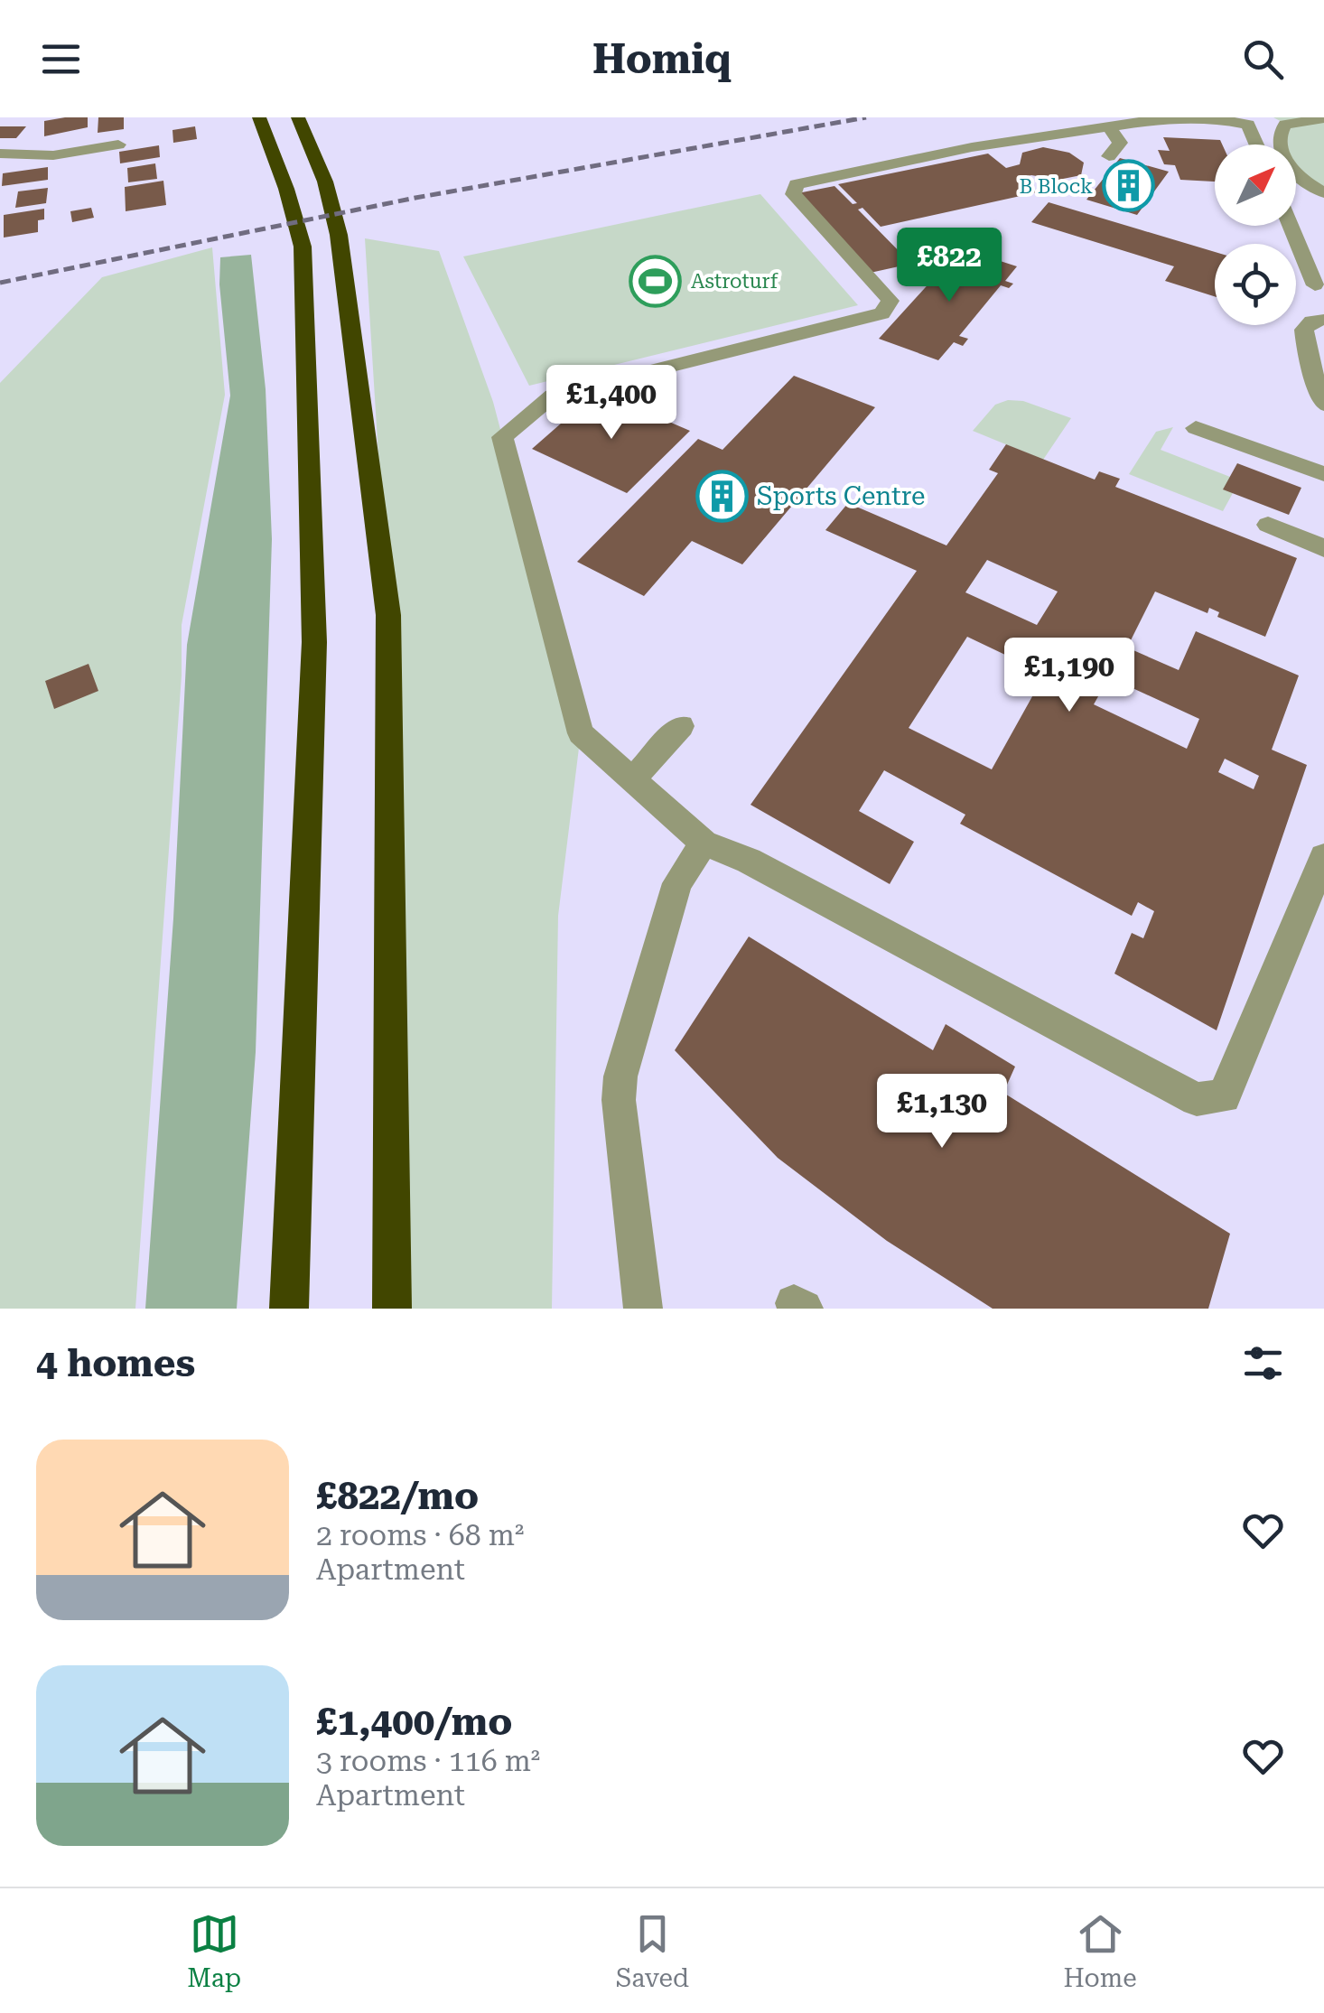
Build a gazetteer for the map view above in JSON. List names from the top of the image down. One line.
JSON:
{"places":{"building":["B Block","Sports Centre"],"sports":["Astroturf"]},"north":"top right","page":{"header":"Homiq","price":["£822","£1,400","£1,190","£1,130"],"heading":"4 homes","list":[{"name":"£822/mo","note":"2 rooms · 68 m² · Apartment"},{"name":"£1,400/mo","note":"3 rooms · 116 m² · Apartment"}],"tabs":["Map","Saved","Home"]}}
